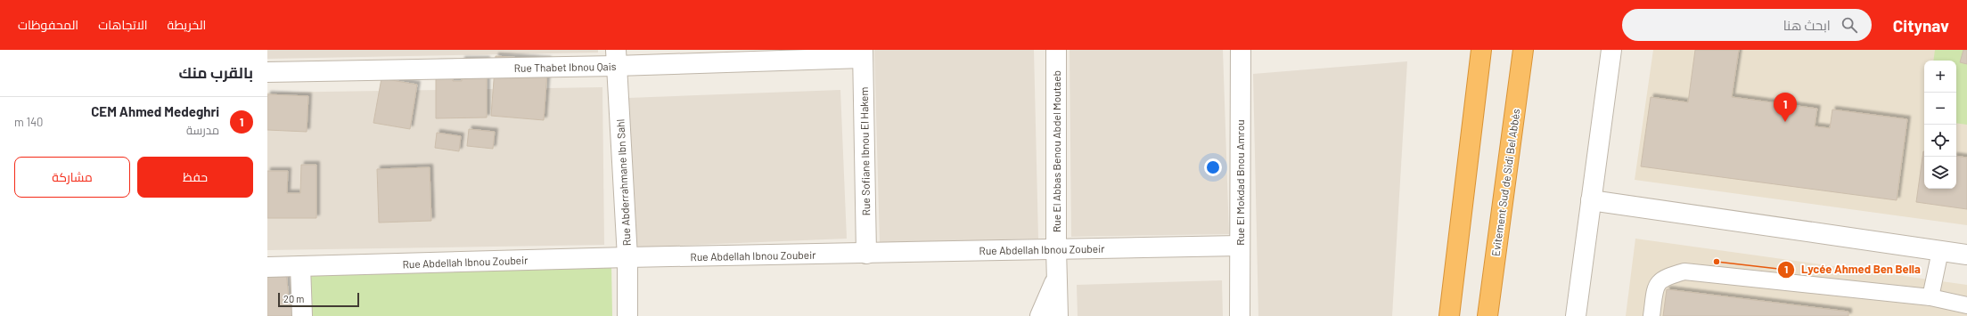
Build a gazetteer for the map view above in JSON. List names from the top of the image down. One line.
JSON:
{"streets":{"highway":["Evitement Sud de Sidi Bel Abbès"],"street":["Rue Thabet Ibnou Qais","Rue Sofiane Ibnou El Hakem","Rue El Abbas Benou Abdel Moutaeb","Rue Abderrahmane Ibn Sahl","Rue El Mokdad Bnou Amrou","Rue Abdellah Ibnou Zoubeir"]},"crossings":[["Rue Thabet Ibnou Qais","Rue Sofiane Ibnou El Hakem"],["Rue Thabet Ibnou Qais","Rue Abderrahmane Ibn Sahl"],["Rue Sofiane Ibnou El Hakem","Rue Abdellah Ibnou Zoubeir"],["Rue El Abbas Benou Abdel Moutaeb","Rue Abdellah Ibnou Zoubeir"],["Rue Abderrahmane Ibn Sahl","Rue Abdellah Ibnou Zoubeir"],["Rue El Mokdad Bnou Amrou","Rue Abdellah Ibnou Zoubeir"]],"places":["Lycée Ahmed Ben Bella"],"scale_bar":"20 m","page":{"header":"Citynav","search":"ابحث هنا","nav":["الخريطة","الاتجاهات","المحفوظات"],"heading":"بالقرب منك","map_buttons":["+","−"],"pins":"1","list":[{"mark":"1","name":"CEM Ahmed Medeghri","note":"مدرسة","value":"140 m"}],"buttons":["حفظ","مشاركة"],"scale":"20 m"}}
